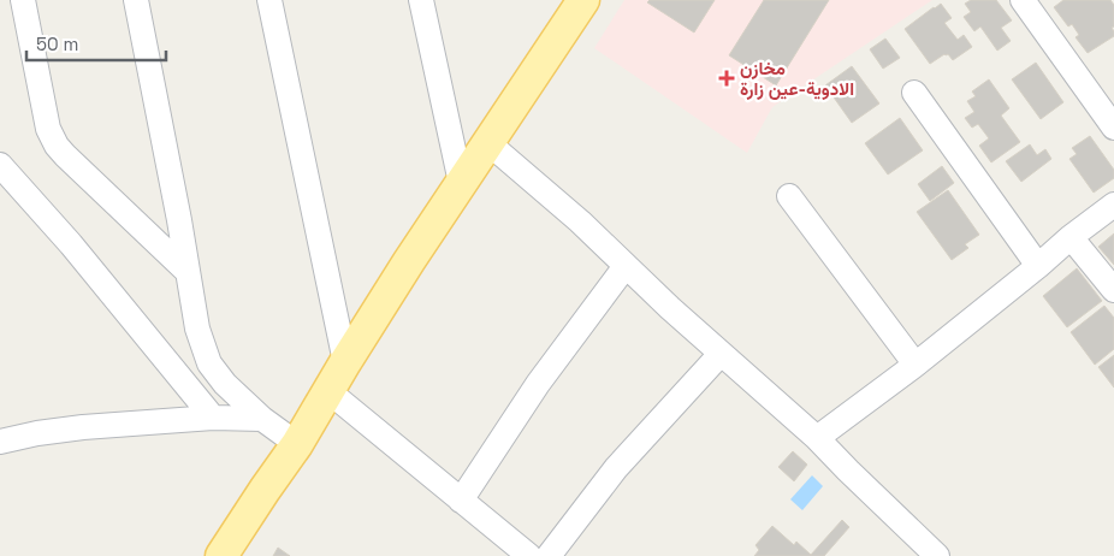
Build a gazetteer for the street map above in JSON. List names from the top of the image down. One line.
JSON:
{"places":{"health":["مخازن الادوية-عين زارة"]},"scale_bar":"50 m"}
